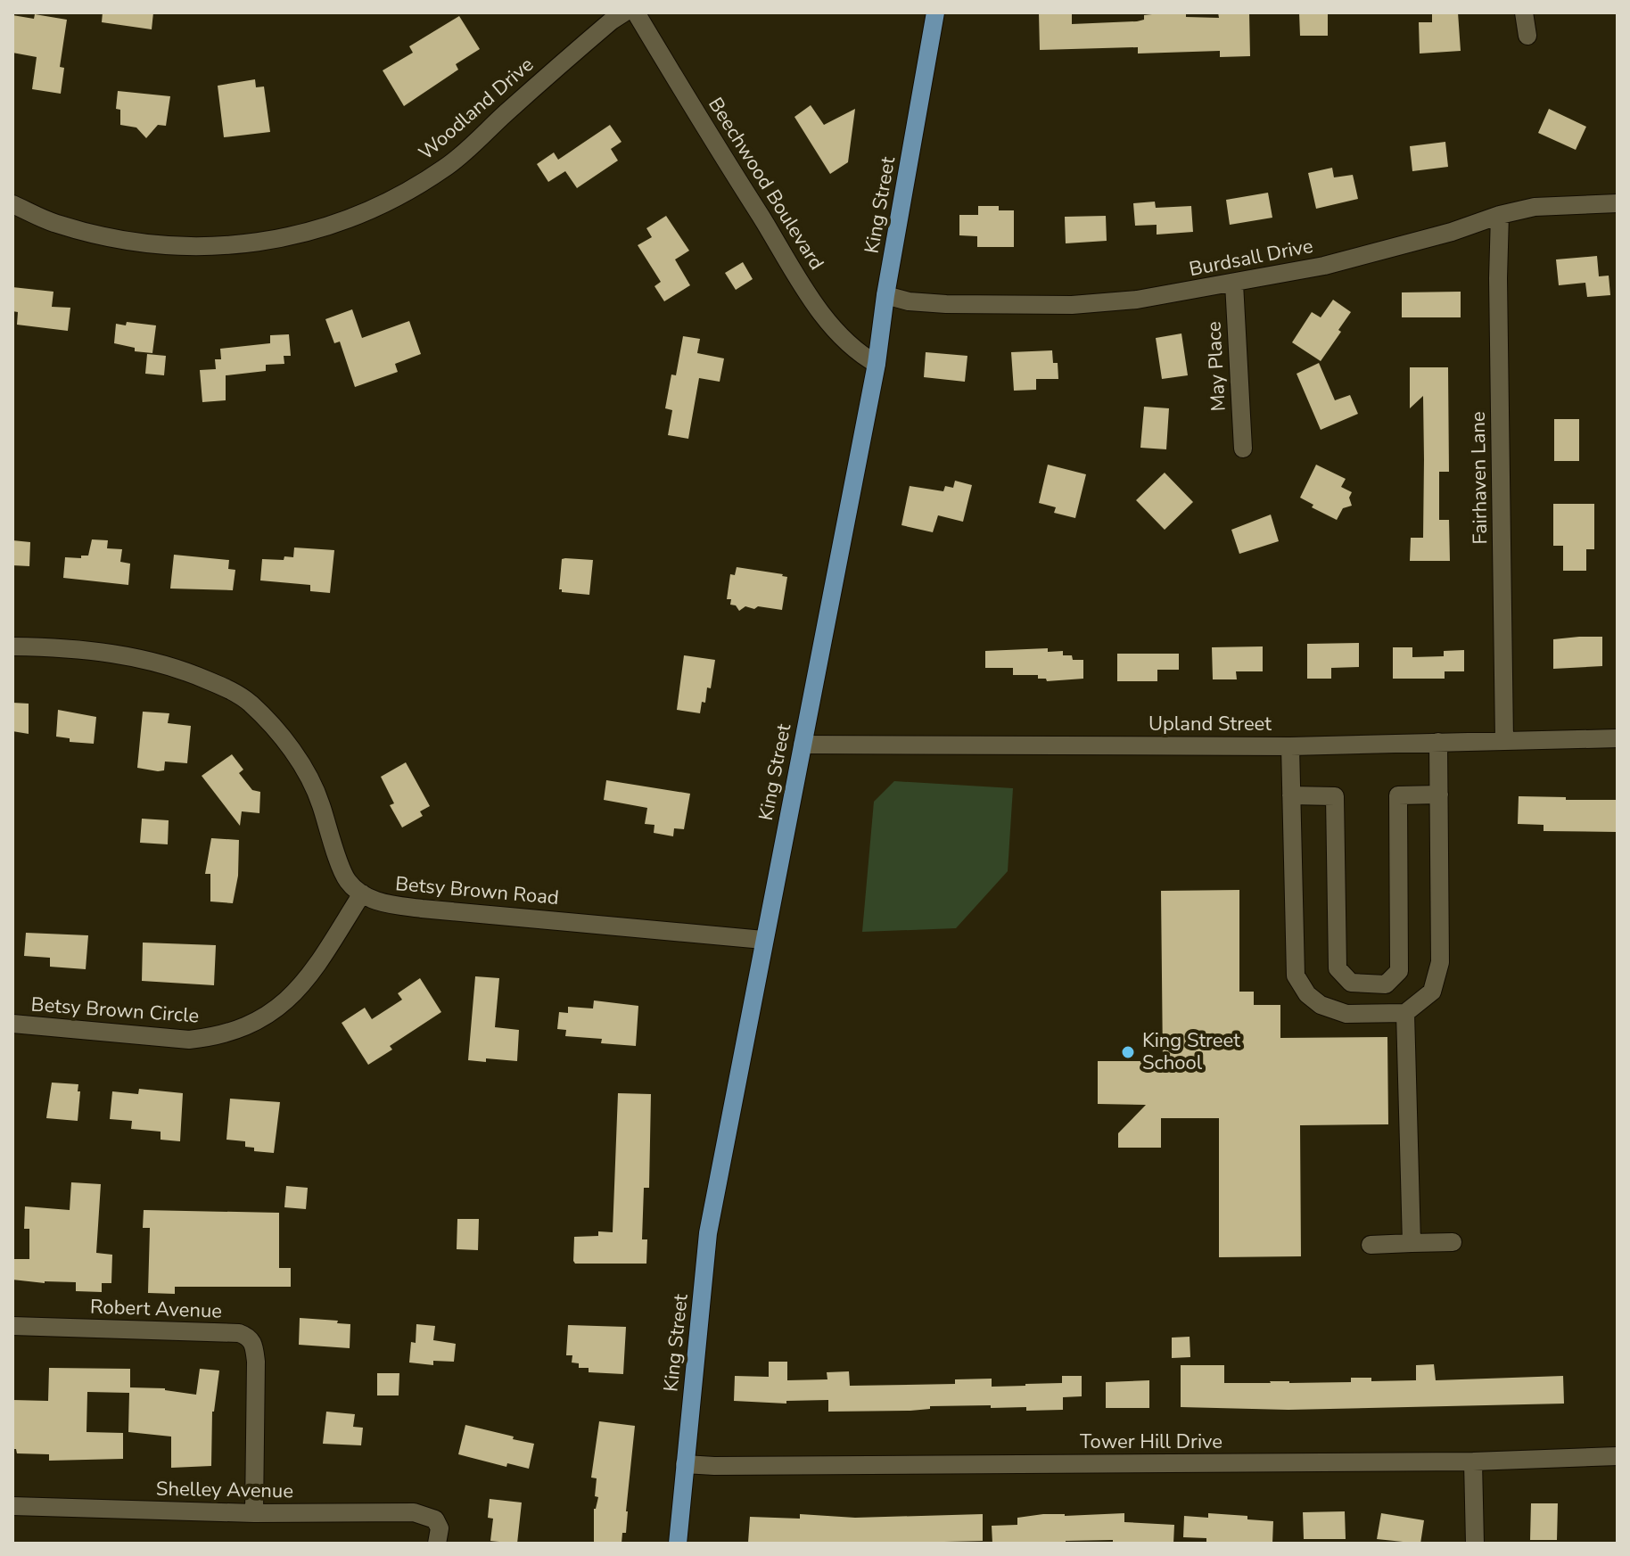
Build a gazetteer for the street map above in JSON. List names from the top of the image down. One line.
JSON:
{"streets":{"main road":["King Street"],"street":["Woodland Drive","Beechwood Boulevard","Burdsall Drive","May Place","Fairhaven Lane","Upland Street","Betsy Brown Road","Betsy Brown Circle","Robert Avenue","Tower Hill Drive","Shelley Avenue"]},"crossings":[["Beechwood Boulevard","King Street"],["King Street","Burdsall Drive"],["King Street","Upland Street"],["King Street","Betsy Brown Road"],["King Street","Tower Hill Drive"],["Burdsall Drive","May Place"],["Burdsall Drive","Fairhaven Lane"],["Fairhaven Lane","Upland Street"],["Betsy Brown Road","Betsy Brown Circle"],["Robert Avenue","Shelley Avenue"]],"places":["King Street School"]}
